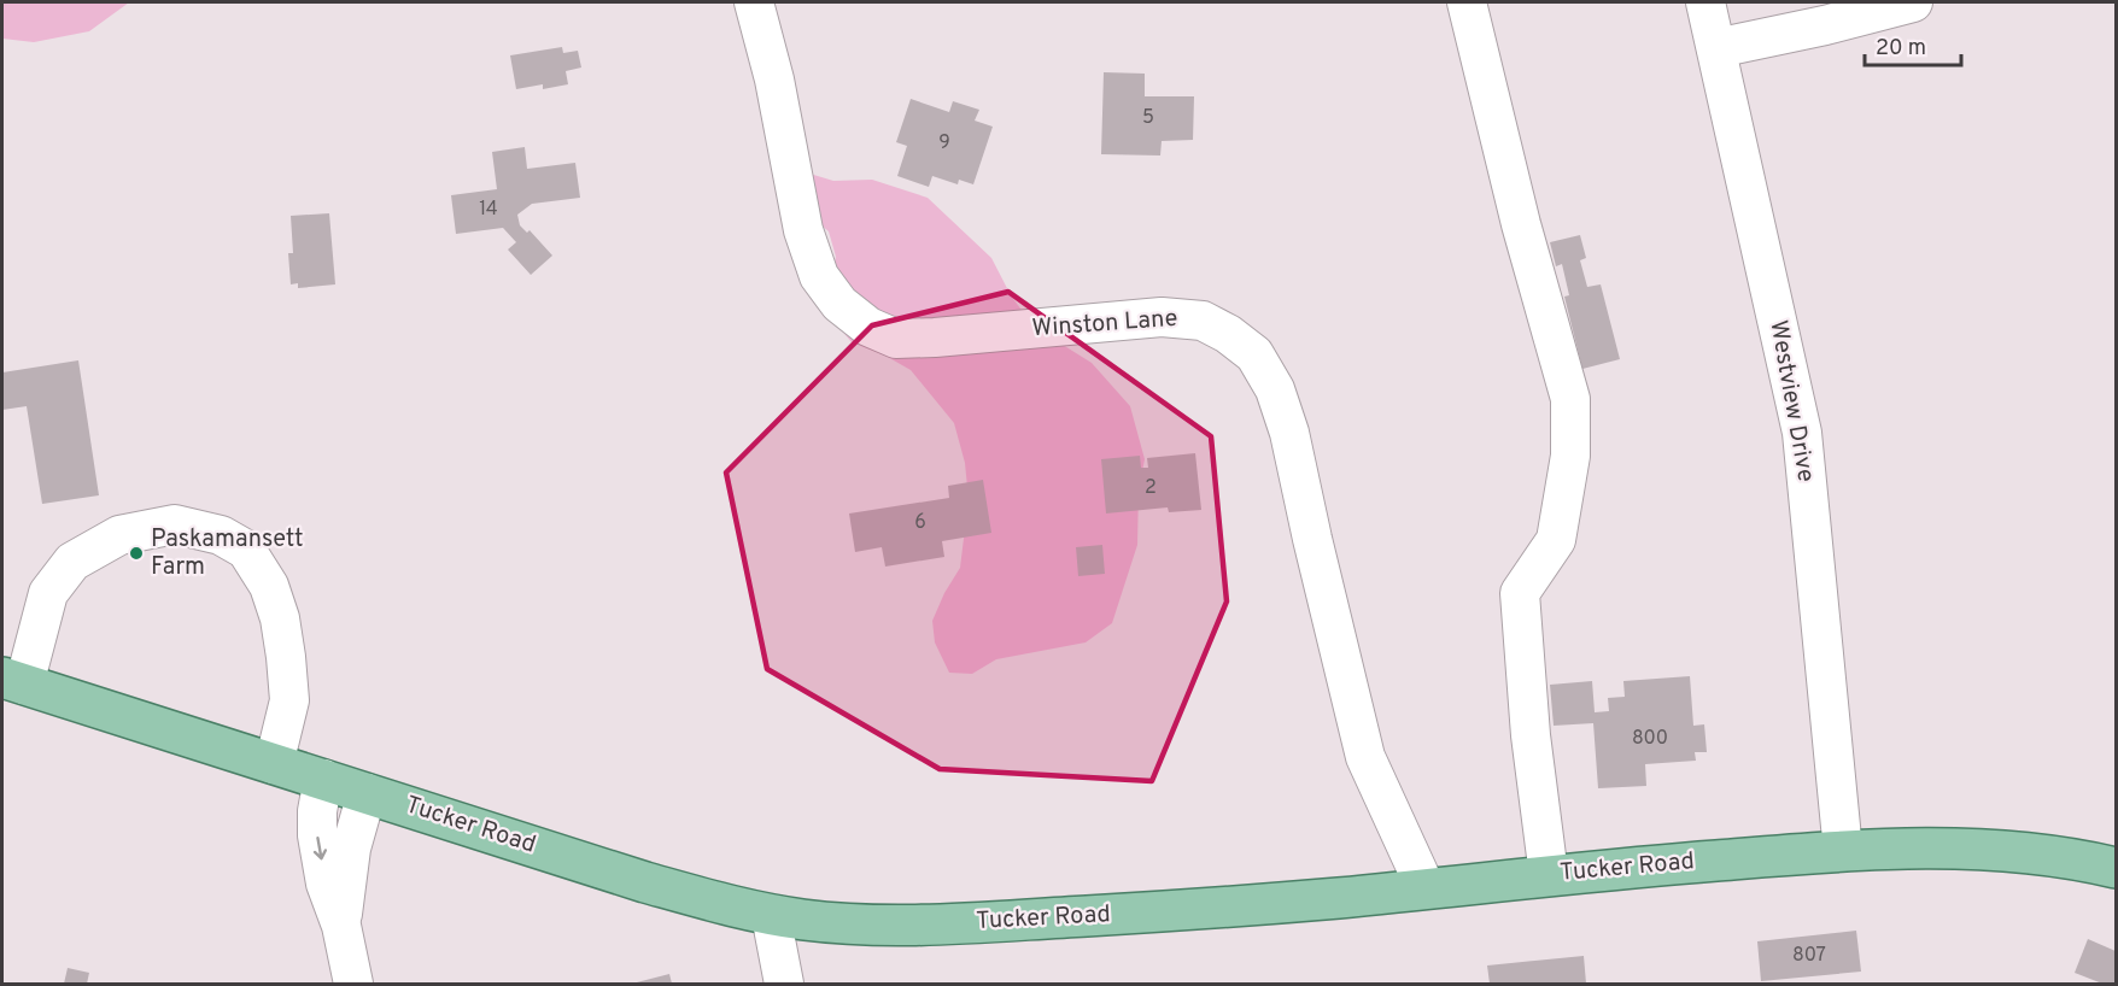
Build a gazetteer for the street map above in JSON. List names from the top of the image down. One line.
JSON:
{"streets":{"main road":["Tucker Road"],"street":["Winston Lane","Westview Drive"]},"crossings":[["Winston Lane","Tucker Road"],["Westview Drive","Tucker Road"]],"places":["Paskamansett Farm"],"house_numbers":["5","9","14","2","6","800","807"],"scale_bar":"20 m"}
